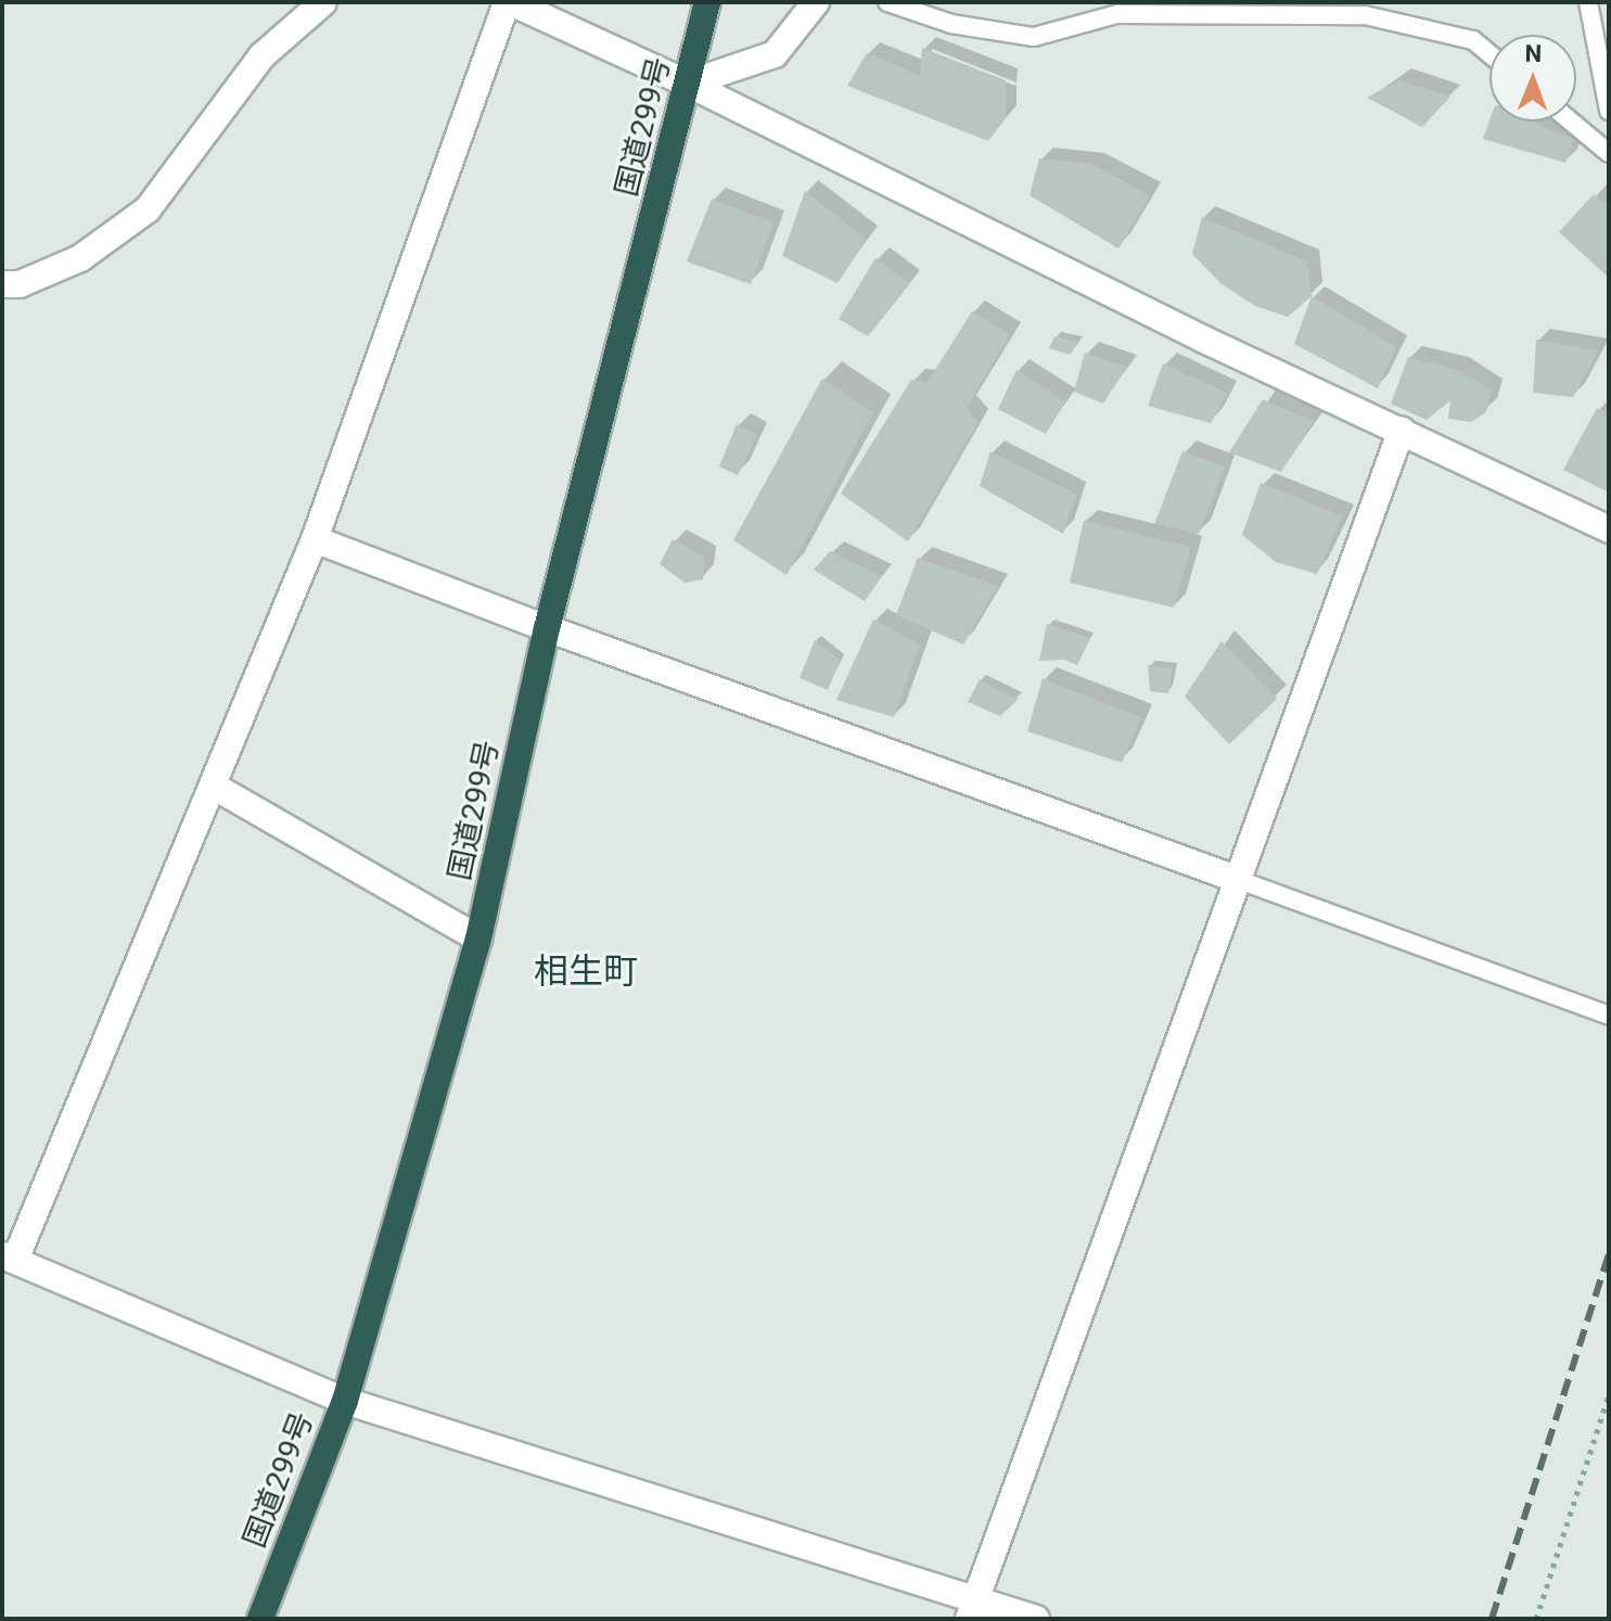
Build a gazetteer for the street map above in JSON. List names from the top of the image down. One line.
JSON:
{"streets":{"highway":["国道299号"]},"districts":["相生町"],"north":"top"}
